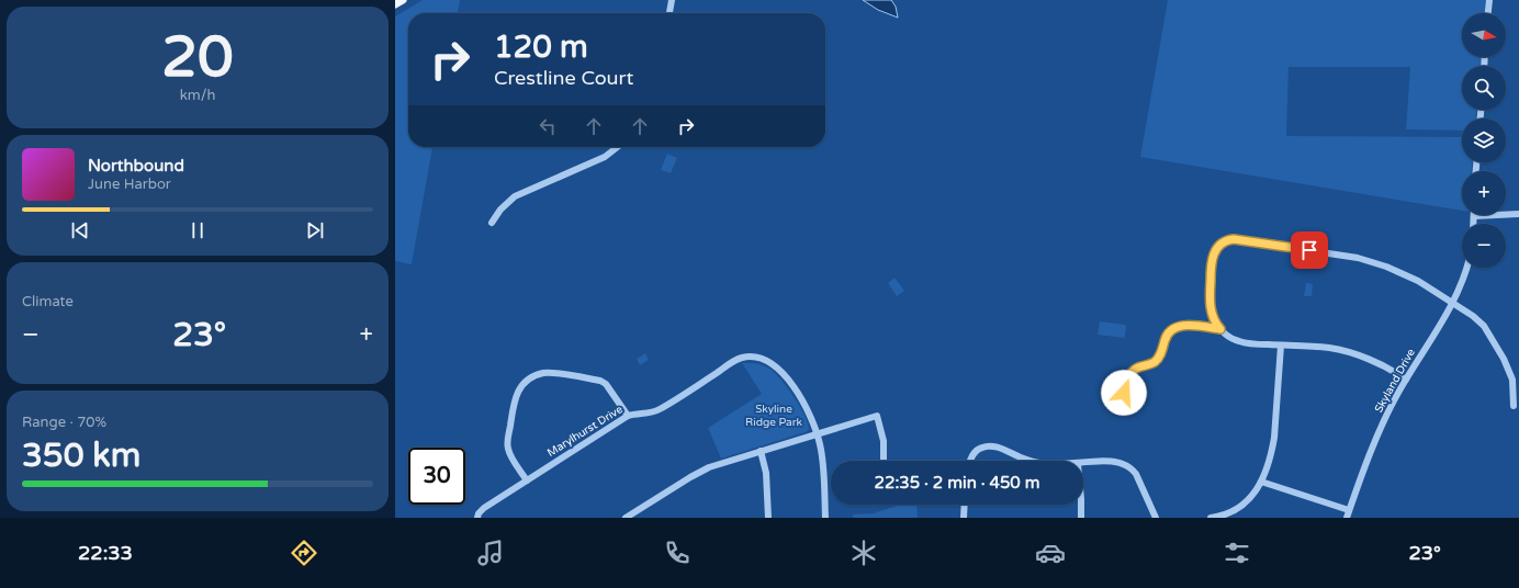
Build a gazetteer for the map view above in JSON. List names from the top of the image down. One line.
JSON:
{"streets":{"street":["Skyland Drive","Marylhurst Drive"]},"parks":["Skyline Ridge Park"],"north":"right","page":{"tile":[["20","km/h"],"Climate",["Range · 70%","350 km"]],"map_buttons":["+","−"],"turn":["120 m","Crestline Court"],"song":["Northbound","June Harbor"],"heat":["−","23°","+"],"limit":"30","trip":"22:35 · 2 min · 450 m","tabs":["22:33","23°"]}}
